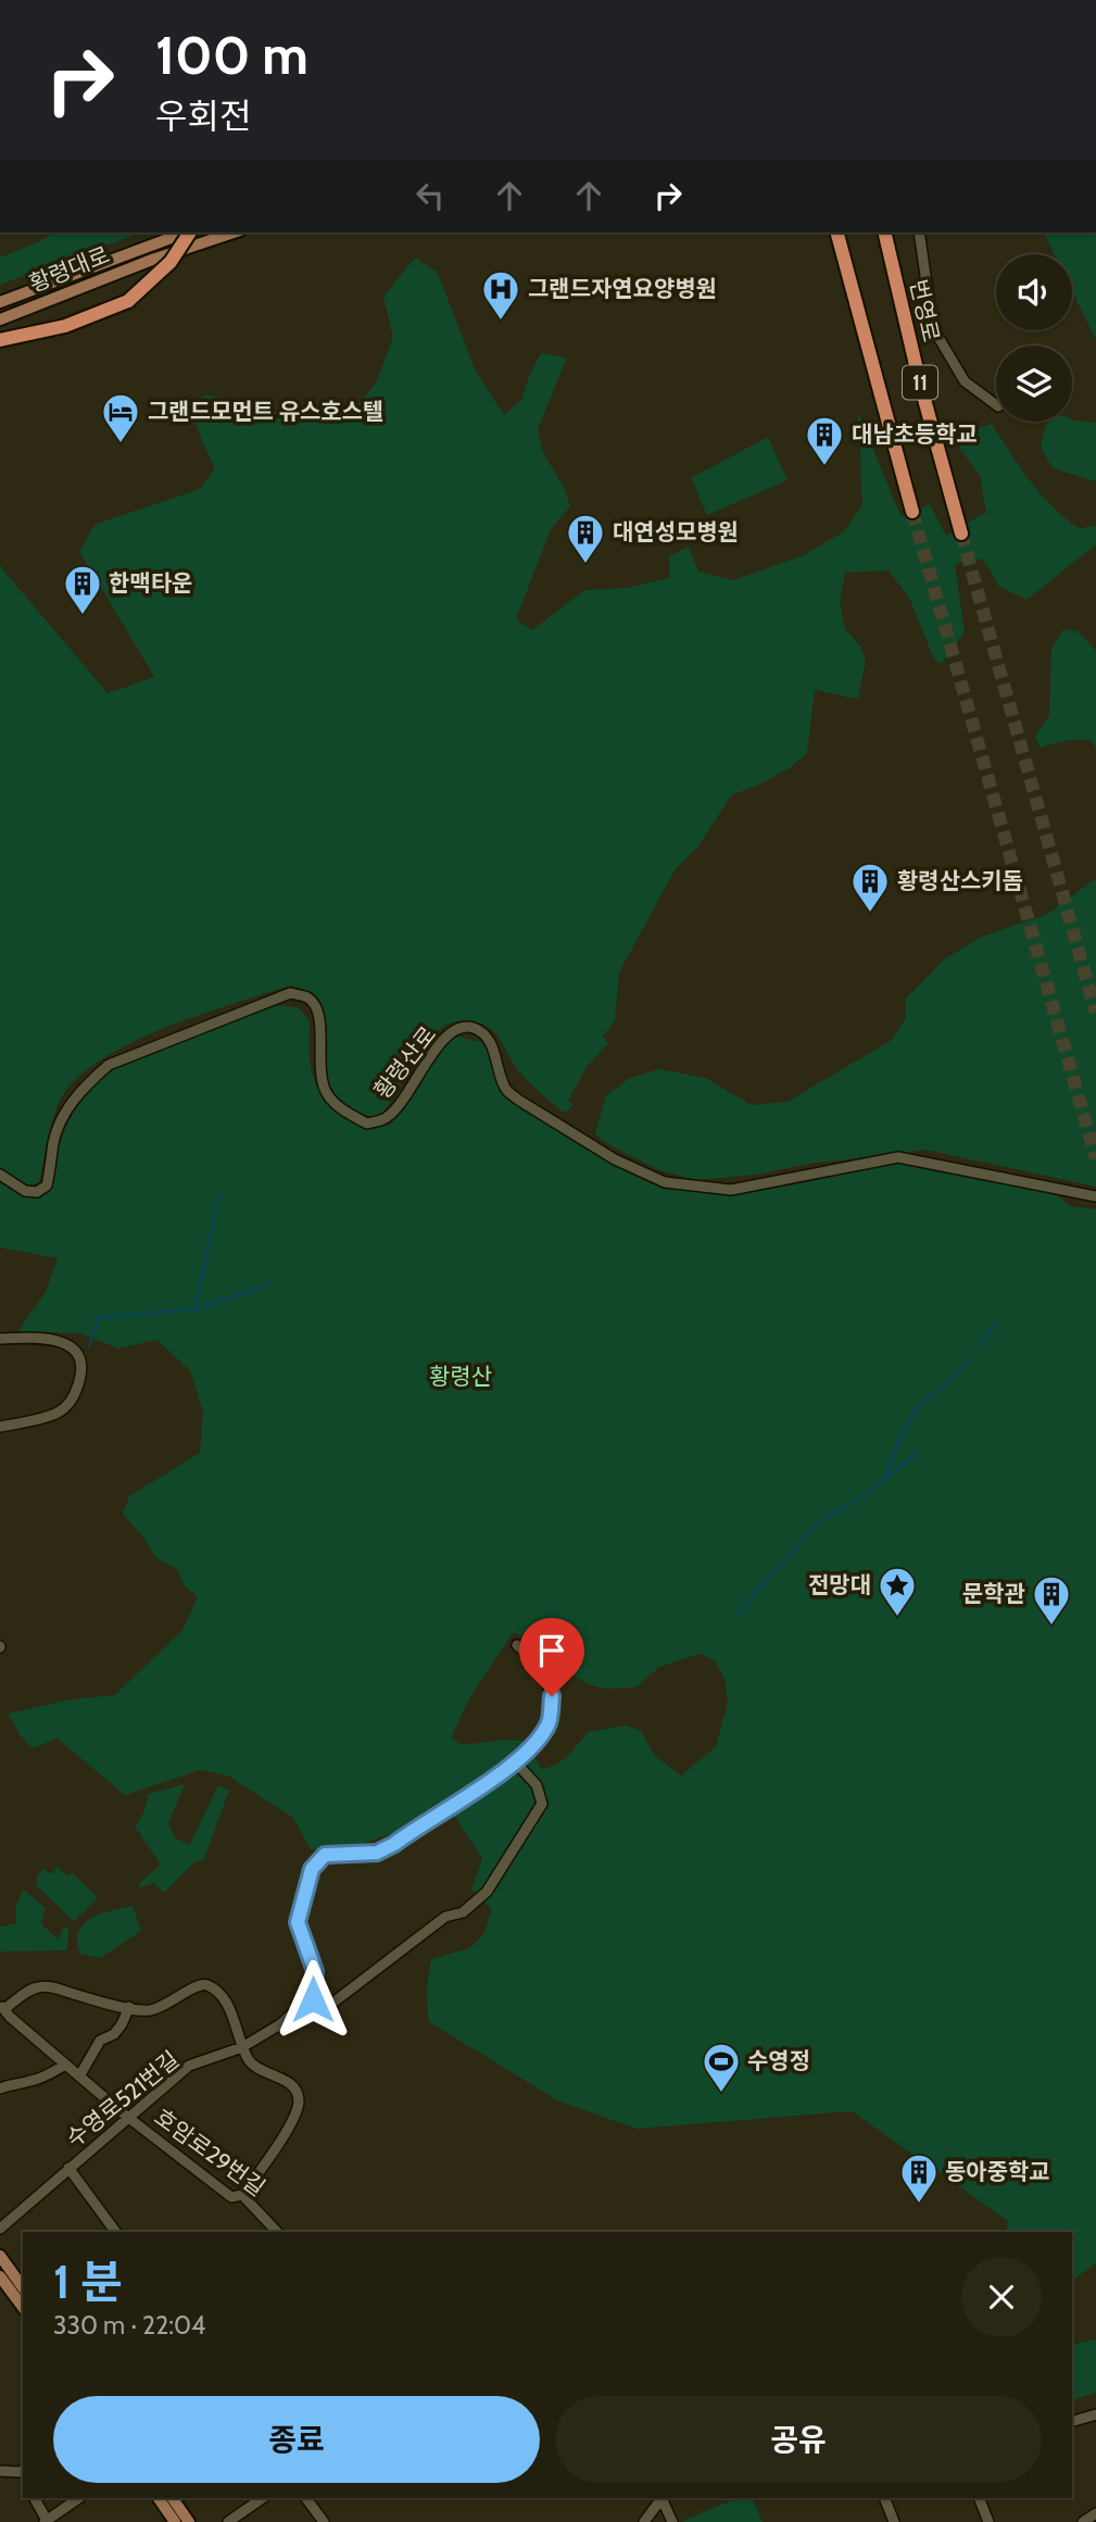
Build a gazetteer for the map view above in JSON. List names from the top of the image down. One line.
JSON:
{"streets":{"highway":["번영로","11"],"main road":["황령대로"],"street":["황령산로","수영로521번길","호암로29번길"]},"crossings":[["수영로521번길","호암로29번길"]],"parks":["황령산"],"places":{"hospital":["그랜드자연요양병원"],"hotel":["그랜드모먼트 유스호스텔"],"building":["대남초등학교","대연성모병원","한맥타운","황령산스키돔","문학관","동아중학교"],"place":["전망대"],"sports":["수영정"]},"page":{"turn":["100 m","우회전"],"heading":["1 분","330 m · 22:04"],"buttons":["종료","공유"]}}
